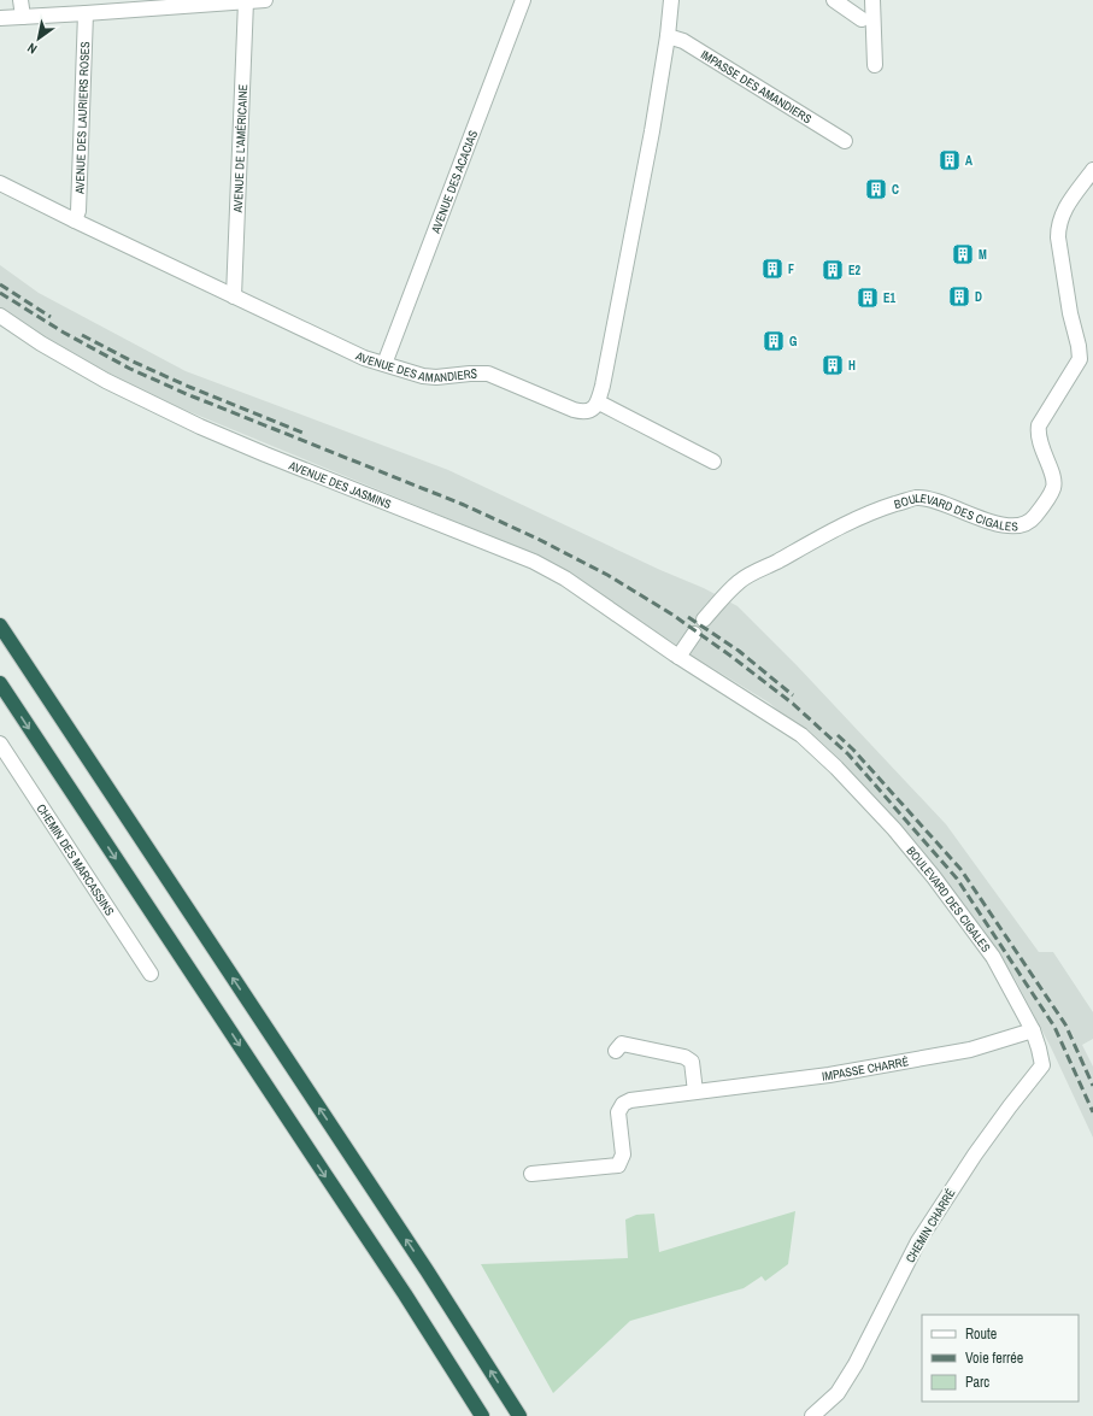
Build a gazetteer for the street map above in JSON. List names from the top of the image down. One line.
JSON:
{"streets":{"street":["IMPASSE DES AMANDIERS","AVENUE DES LAURIERS ROSES","AVENUE DE L'AMÉRICAINE","AVENUE DES ACACIAS","AVENUE DES AMANDIERS","AVENUE DES JASMINS","BOULEVARD DES CIGALES","CHEMIN DES MARCASSINS","IMPASSE CHARRÉ","CHEMIN CHARRÉ"]},"crossings":[["AVENUE DES LAURIERS ROSES","AVENUE DES AMANDIERS"],["AVENUE DE L'AMÉRICAINE","AVENUE DES AMANDIERS"],["AVENUE DES ACACIAS","AVENUE DES AMANDIERS"],["AVENUE DES JASMINS","BOULEVARD DES CIGALES"],["BOULEVARD DES CIGALES","IMPASSE CHARRÉ"],["BOULEVARD DES CIGALES","CHEMIN CHARRÉ"]],"places":{"building":["A","C","M","F","E2","D","E1","G","H"]},"legend":["Route","Voie ferrée","Parc"],"north":"bottom left"}
